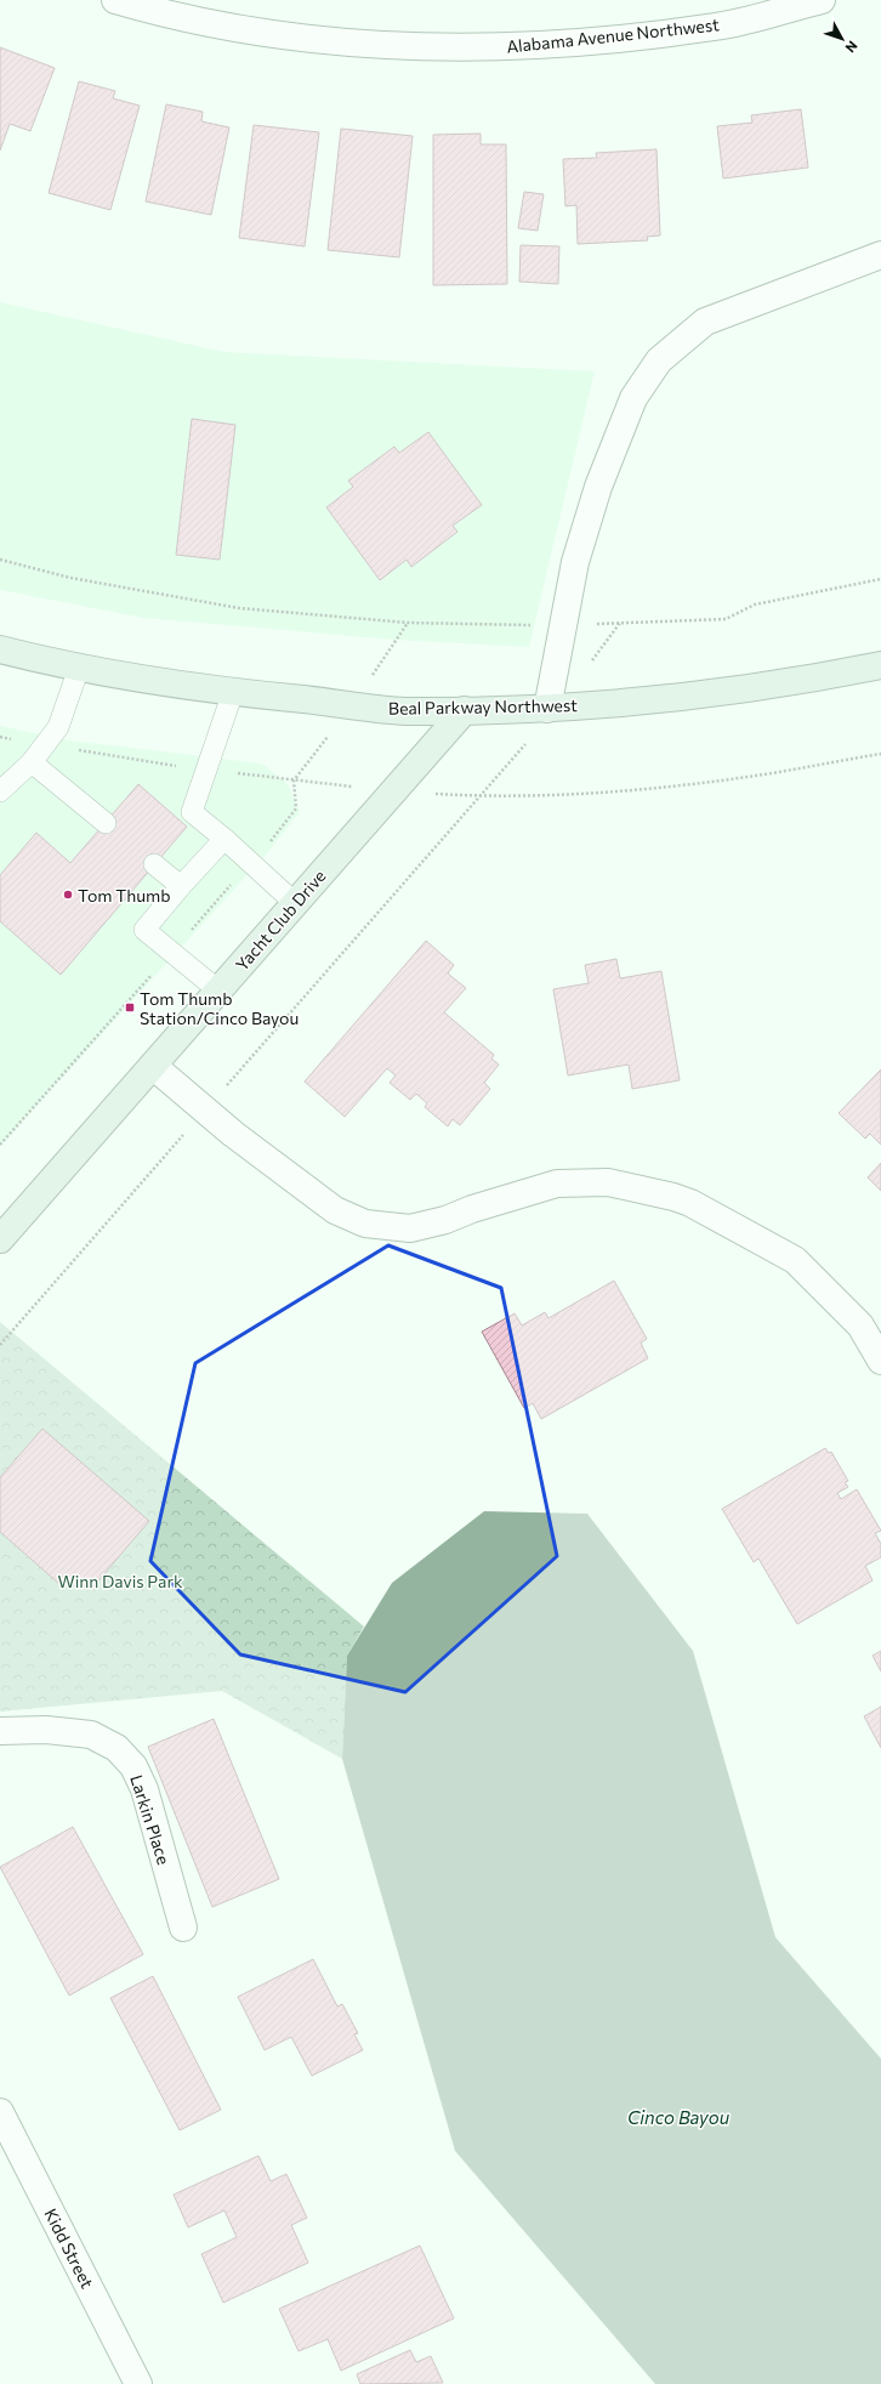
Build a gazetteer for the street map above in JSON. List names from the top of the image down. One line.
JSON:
{"streets":{"main road":["Beal Parkway Northwest","Yacht Club Drive"],"street":["Alabama Avenue Northwest","Larkin Place","Kidd Street"]},"crossings":[["Beal Parkway Northwest","Yacht Club Drive"]],"water":["Cinco Bayou"],"parks":["Winn Davis Park"],"places":{"other":["Tom Thumb"],"transit":["Tom Thumb Station/Cinco Bayou"]},"north":"bottom right"}
